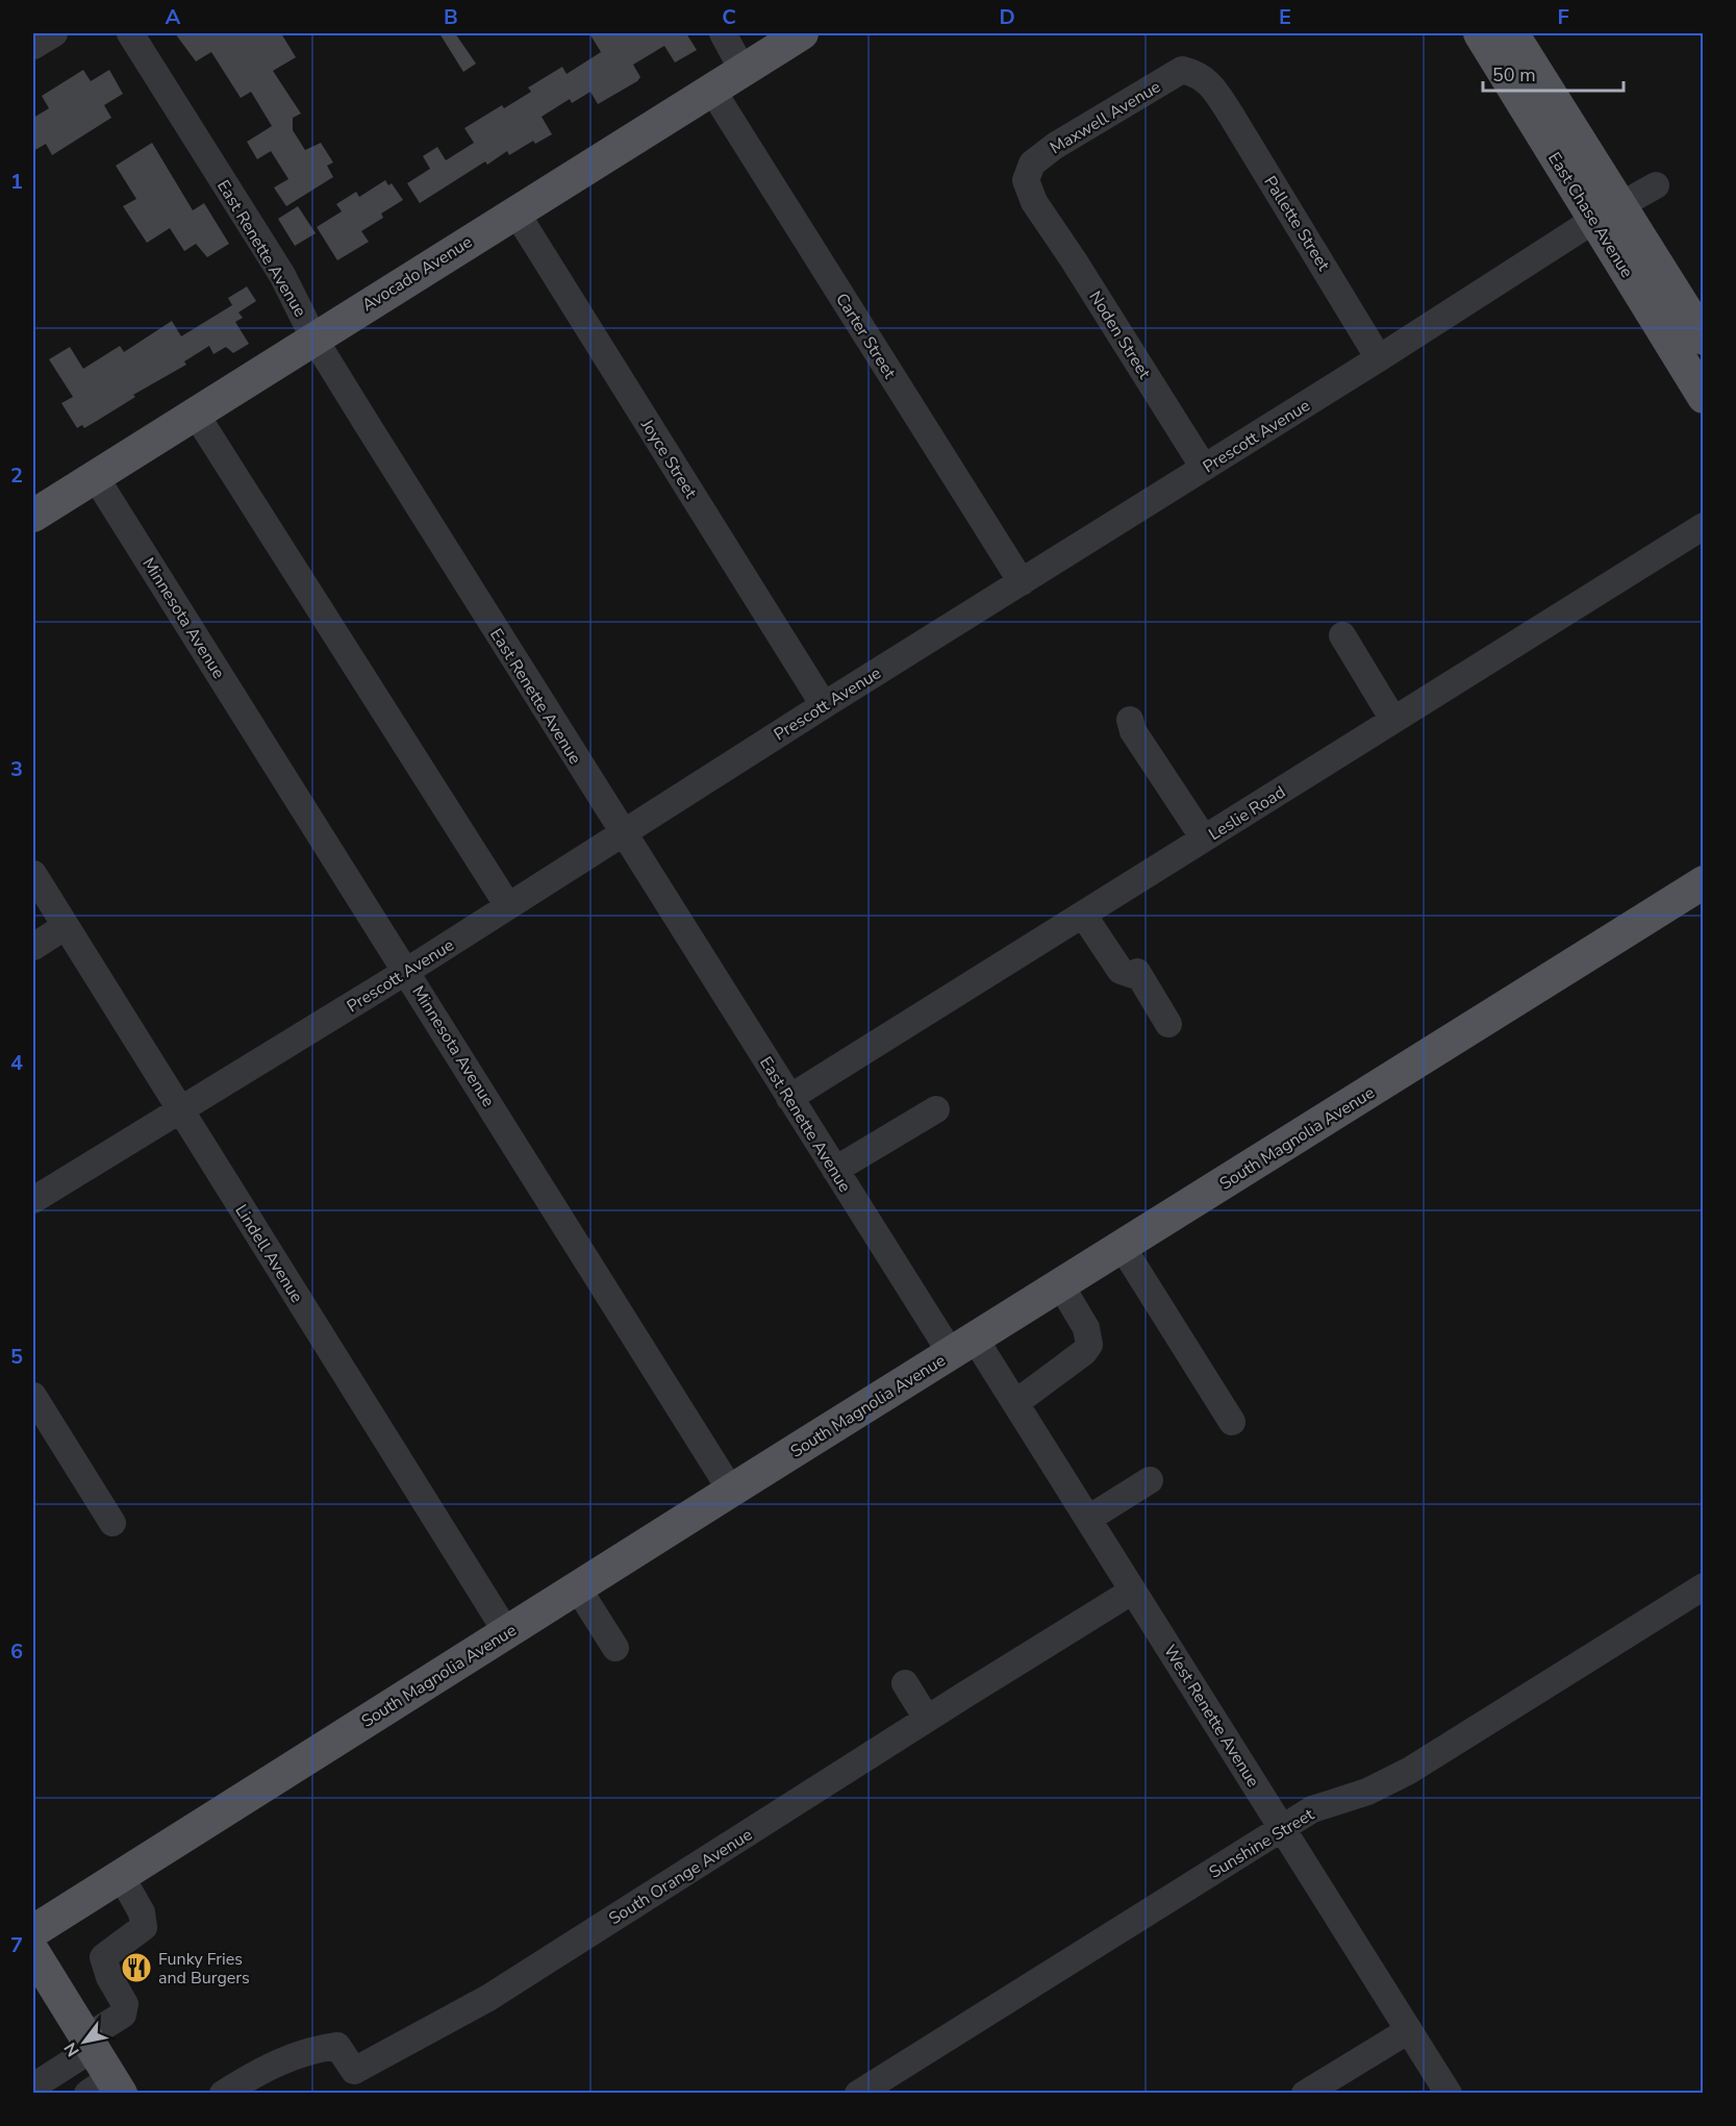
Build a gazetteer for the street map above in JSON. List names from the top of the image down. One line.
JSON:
{"streets":{"main road":["East Chase Avenue","Avocado Avenue","South Magnolia Avenue"],"street":["Maxwell Avenue","Pallette Street","East Renette Avenue","Noden Street","Carter Street","Prescott Avenue","Joyce Street","Minnesota Avenue","Leslie Road","Lindell Avenue","West Renette Avenue","Sunshine Street","South Orange Avenue"]},"crossings":[["Maxwell Avenue","Pallette Street"],["Maxwell Avenue","Noden Street"],["East Chase Avenue","Prescott Avenue"],["Pallette Street","Prescott Avenue"],["East Renette Avenue","Avocado Avenue"],["East Renette Avenue","Prescott Avenue"],["East Renette Avenue","Leslie Road"],["East Renette Avenue","South Magnolia Avenue"],["East Renette Avenue","West Renette Avenue"],["Avocado Avenue","Carter Street"],["Avocado Avenue","Joyce Street"],["Avocado Avenue","Minnesota Avenue"],["Noden Street","Prescott Avenue"],["Carter Street","Prescott Avenue"],["Prescott Avenue","Joyce Street"],["Prescott Avenue","Minnesota Avenue"],["Prescott Avenue","Lindell Avenue"],["Minnesota Avenue","South Magnolia Avenue"],["South Magnolia Avenue","Lindell Avenue"],["South Magnolia Avenue","West Renette Avenue"],["West Renette Avenue","Sunshine Street"],["West Renette Avenue","South Orange Avenue"]],"places":{"restaurant":["Funky Fries and Burgers"]},"scale_bar":"50 m","north":"bottom left","grid":{"columns":["A","B","C","D","E","F"],"rows":["1","2","3","4","5","6","7"]}}
